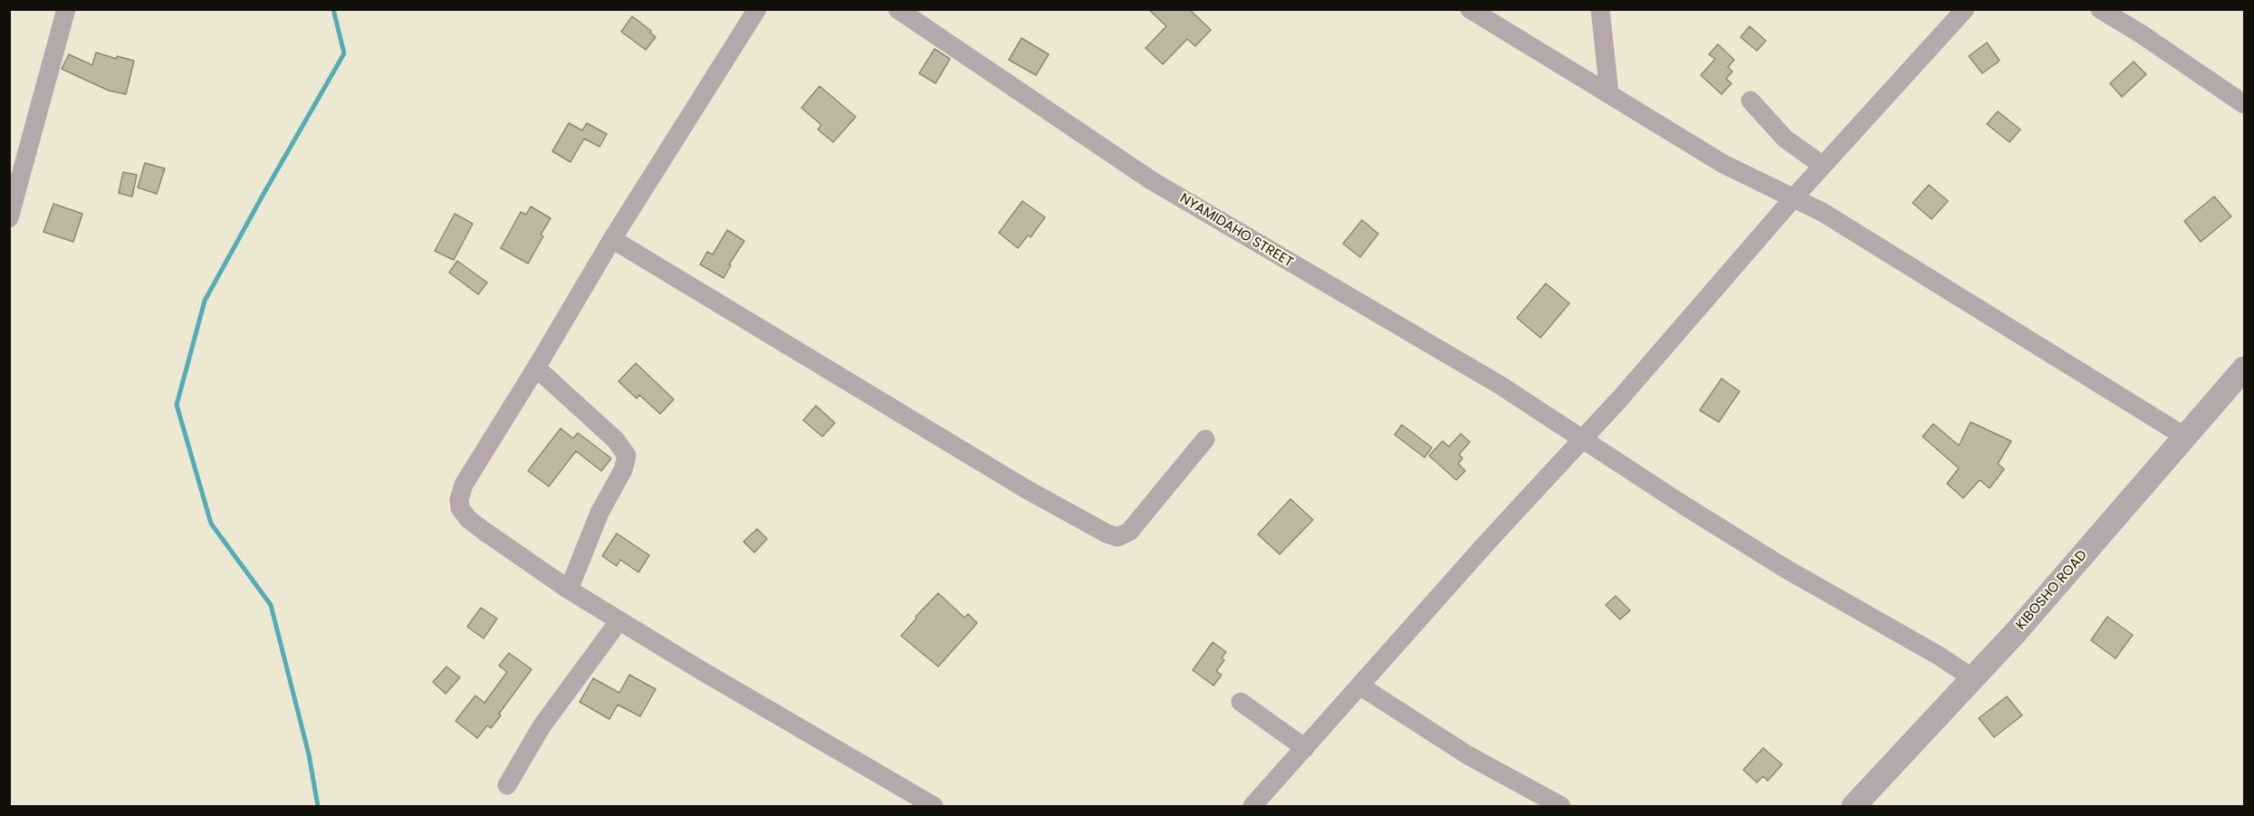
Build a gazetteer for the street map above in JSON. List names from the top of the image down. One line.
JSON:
{"streets":{"street":["NYAMIDAHO STREET","KIBOSHO ROAD"]},"crossings":[["NYAMIDAHO STREET","KIBOSHO ROAD"]]}
